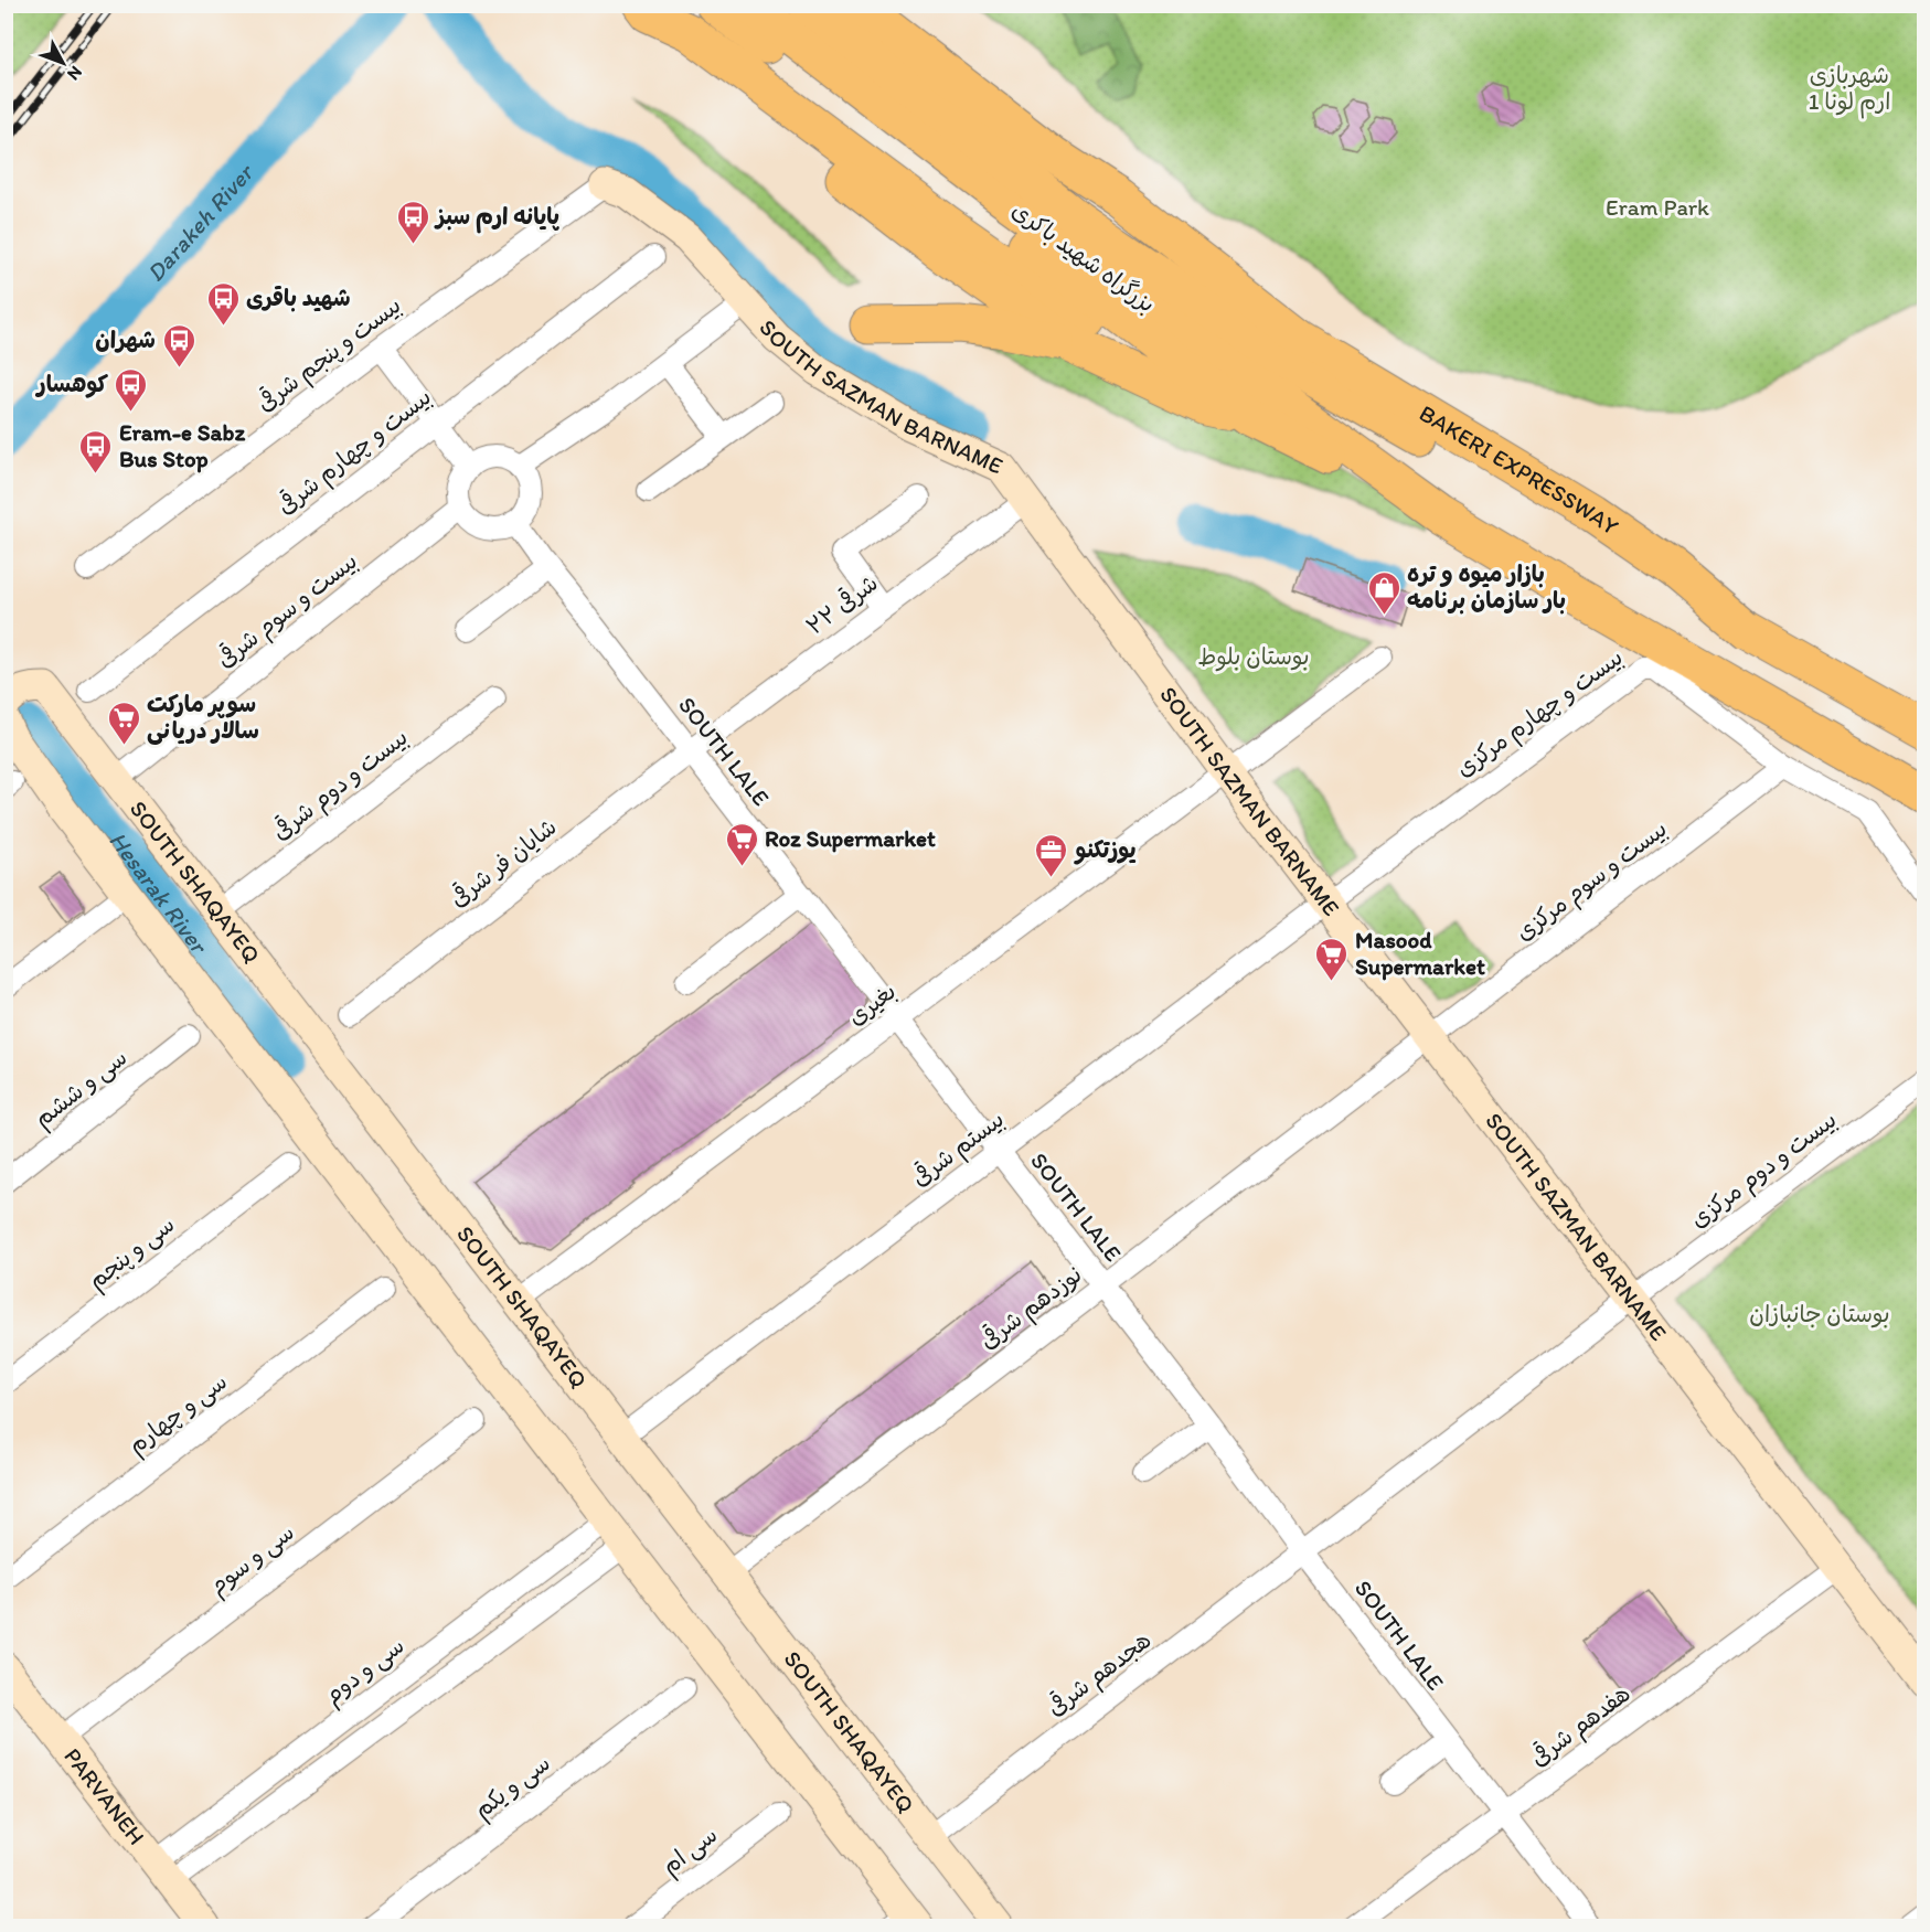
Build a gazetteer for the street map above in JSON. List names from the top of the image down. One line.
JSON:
{"streets":{"highway":["بزرگراه شهید باکری","BAKERI EXPRESSWAY"],"main road":["SOUTH SAZMAN BARNAME","SOUTH SHAQAYEQ","PARVANEH"],"street":["بیست و پنجم شرقی","بیست و چهارم شرقی","۲۲ شرقی","بیست و سوم شرقی","بیست و چهارم مرکزی","SOUTH LALE","بیست و دوم شرقی","شایان فر شرقی","بیست و سوم مرکزی","بغیری","سی و ششم","بیستم شرقی","بیست و دوم مرکزی","سی و پنجم","نوزدهم شرقی","سی و چهارم","سی و سوم","سی و دوم","هجدهم شرقی","هفدهم شرقی","سی و یکم","سی ام"]},"crossings":[["بیست و پنجم شرقی","SOUTH SAZMAN BARNAME"],["SOUTH SAZMAN BARNAME","۲۲ شرقی"],["SOUTH SAZMAN BARNAME","بیست و چهارم مرکزی"],["SOUTH SAZMAN BARNAME","بیست و سوم مرکزی"],["SOUTH SAZMAN BARNAME","بغیری"],["SOUTH SAZMAN BARNAME","بیستم شرقی"],["SOUTH SAZMAN BARNAME","بیست و دوم مرکزی"],["SOUTH SAZMAN BARNAME","نوزدهم شرقی"],["SOUTH SAZMAN BARNAME","هفدهم شرقی"],["۲۲ شرقی","SOUTH LALE"],["۲۲ شرقی","شایان فر شرقی"],["بیست و سوم شرقی","SOUTH LALE"],["بیست و سوم شرقی","SOUTH SHAQAYEQ"],["بیست و چهارم مرکزی","بیست و سوم مرکزی"],["بیست و چهارم مرکزی","بیستم شرقی"],["SOUTH LALE","شایان فر شرقی"],["SOUTH LALE","بغیری"],["SOUTH LALE","بیستم شرقی"],["SOUTH LALE","بیست و دوم مرکزی"],["SOUTH LALE","نوزدهم شرقی"],["SOUTH LALE","هجدهم شرقی"],["SOUTH LALE","هفدهم شرقی"],["بیست و دوم شرقی","SOUTH SHAQAYEQ"],["بیست و سوم مرکزی","نوزدهم شرقی"],["SOUTH SHAQAYEQ","بغیری"],["SOUTH SHAQAYEQ","بیستم شرقی"],["SOUTH SHAQAYEQ","نوزدهم شرقی"],["SOUTH SHAQAYEQ","هجدهم شرقی"],["بیست و دوم مرکزی","هجدهم شرقی"],["سی و سوم","PARVANEH"],["سی و دوم","PARVANEH"]],"water":["Darakeh River","Hesarak River"],"parks":["شهربازی ارم لونا 1","Eram Park","بوستان بلوط","بوستان جانبازان"],"places":{"bus stop":["پایانه ارم سبز","شهید باقری","شهران","کوهسار","Eram-e Sabz Bus Stop"],"shop":["بازار میوه و تره بار سازمان برنامه"],"supermarket":["سوپر مارکت سالار دریانی","Roz Supermarket","Masood Supermarket"],"office":["یوزتکنو"]},"north":"bottom right"}
